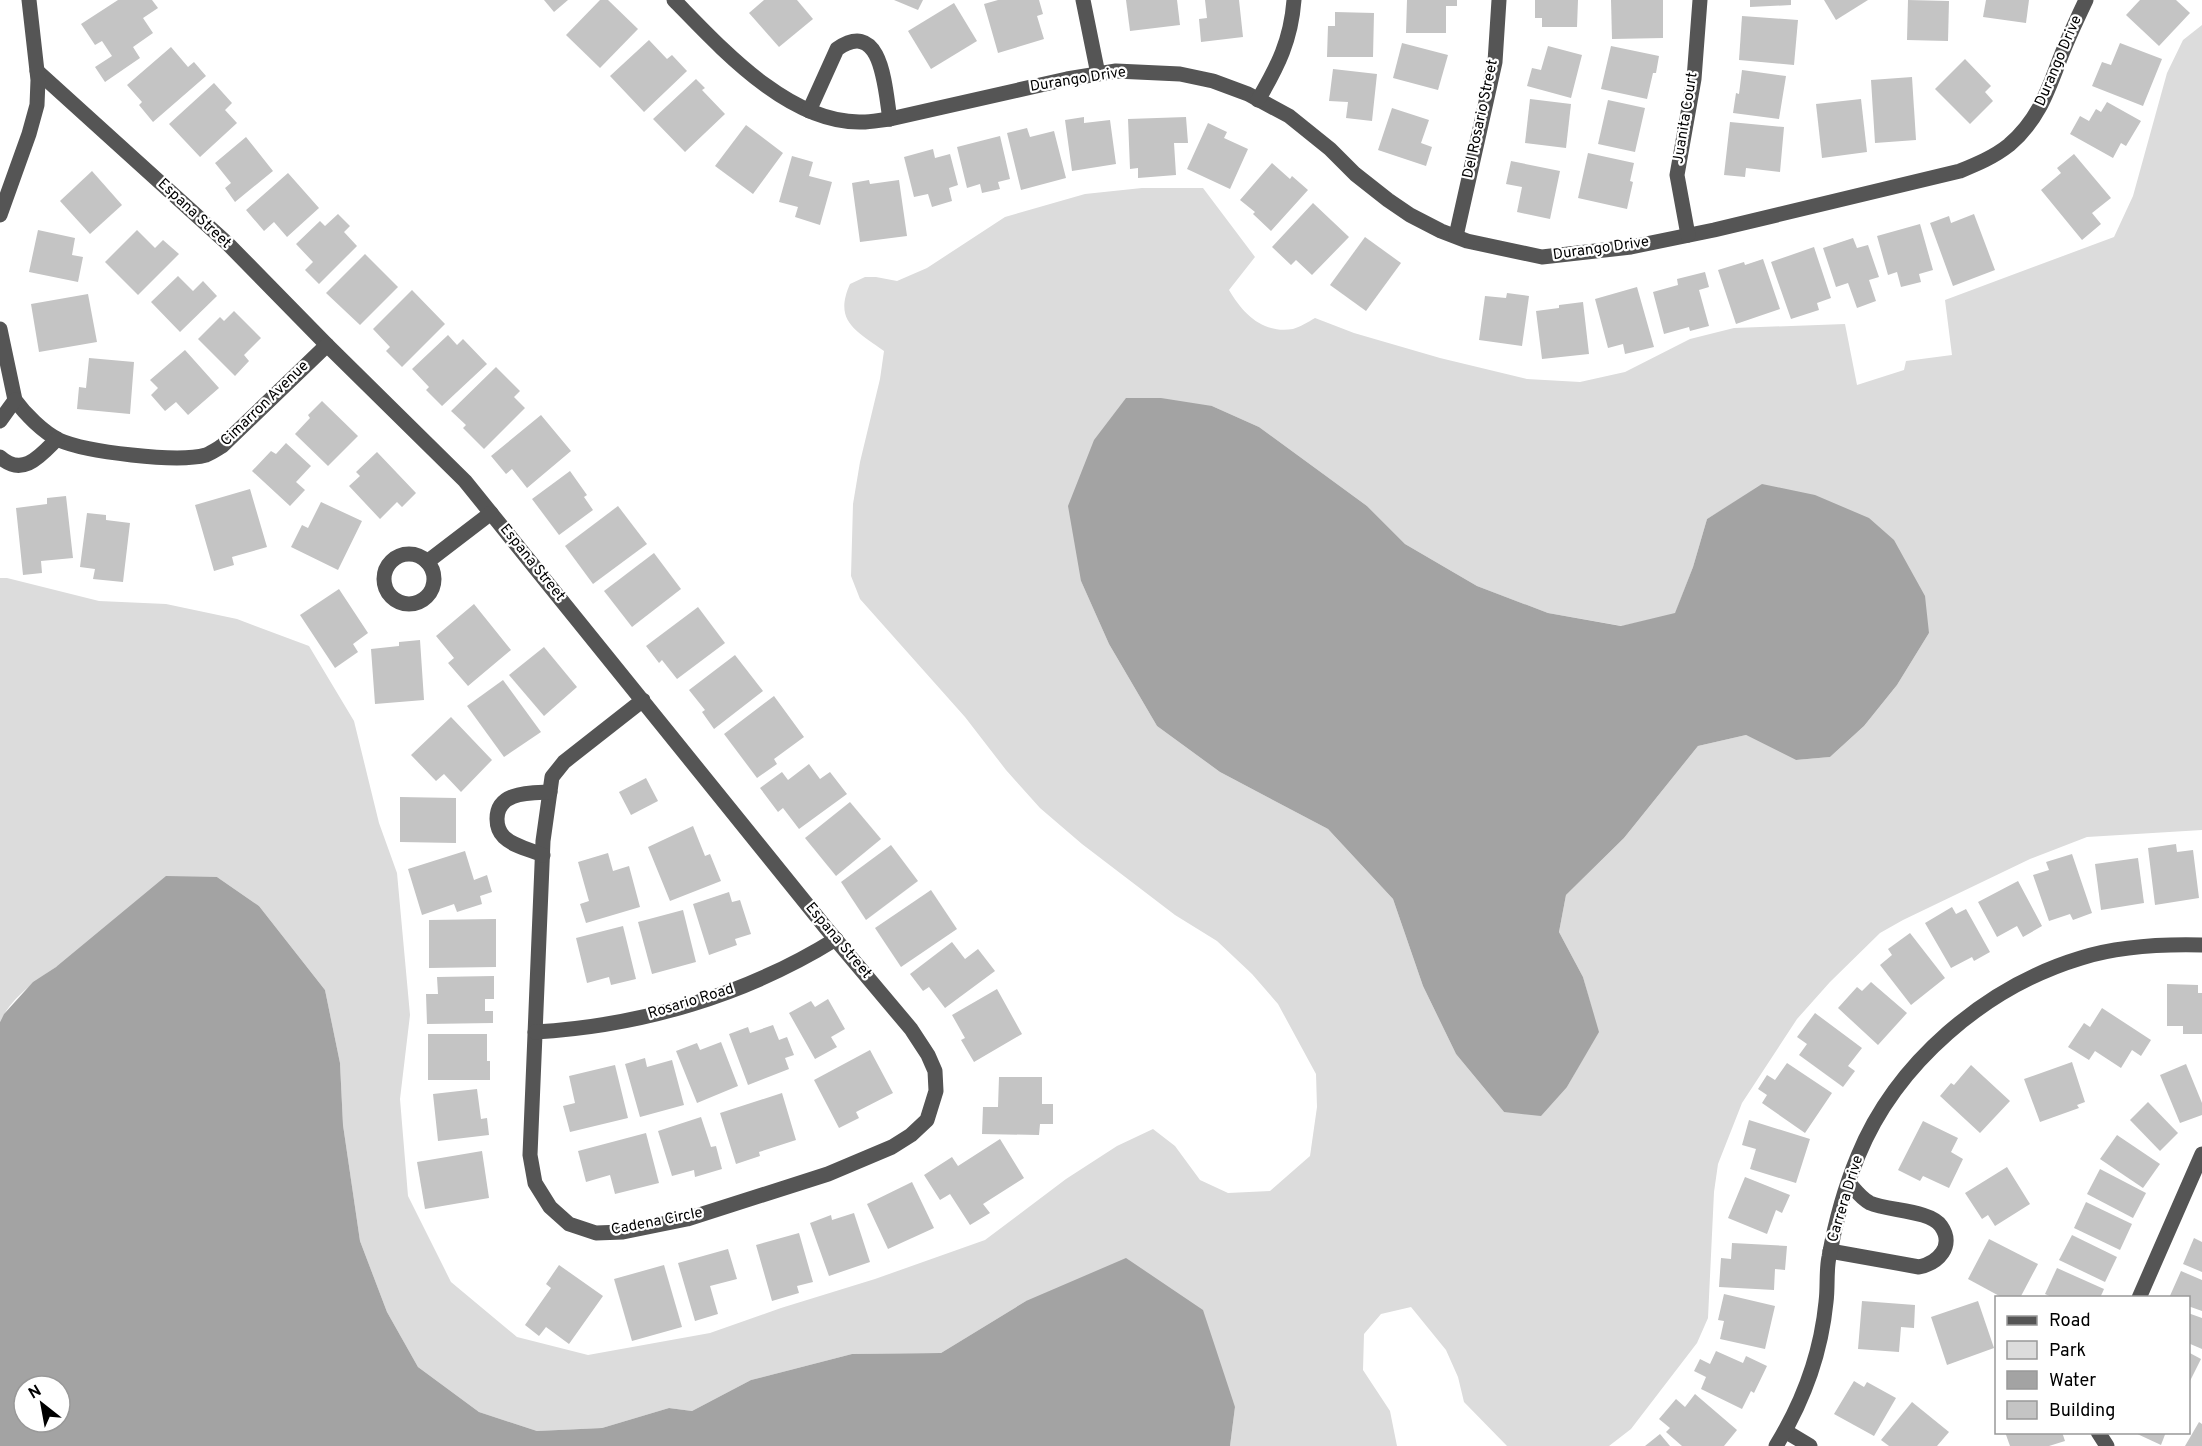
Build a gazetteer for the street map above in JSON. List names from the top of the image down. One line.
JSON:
{"streets":{"street":["Durango Drive","Juanita Court","Del Rosario Street","Espana Street","Cimarron Avenue","Rosario Road","Carrera Drive","Cadena Circle"]},"crossings":[["Durango Drive","Juanita Court"],["Durango Drive","Del Rosario Street"],["Espana Street","Cimarron Avenue"],["Espana Street","Rosario Road"],["Espana Street","Cadena Circle"],["Rosario Road","Cadena Circle"]],"legend":["Road","Park","Water","Building"],"north":"top left"}
